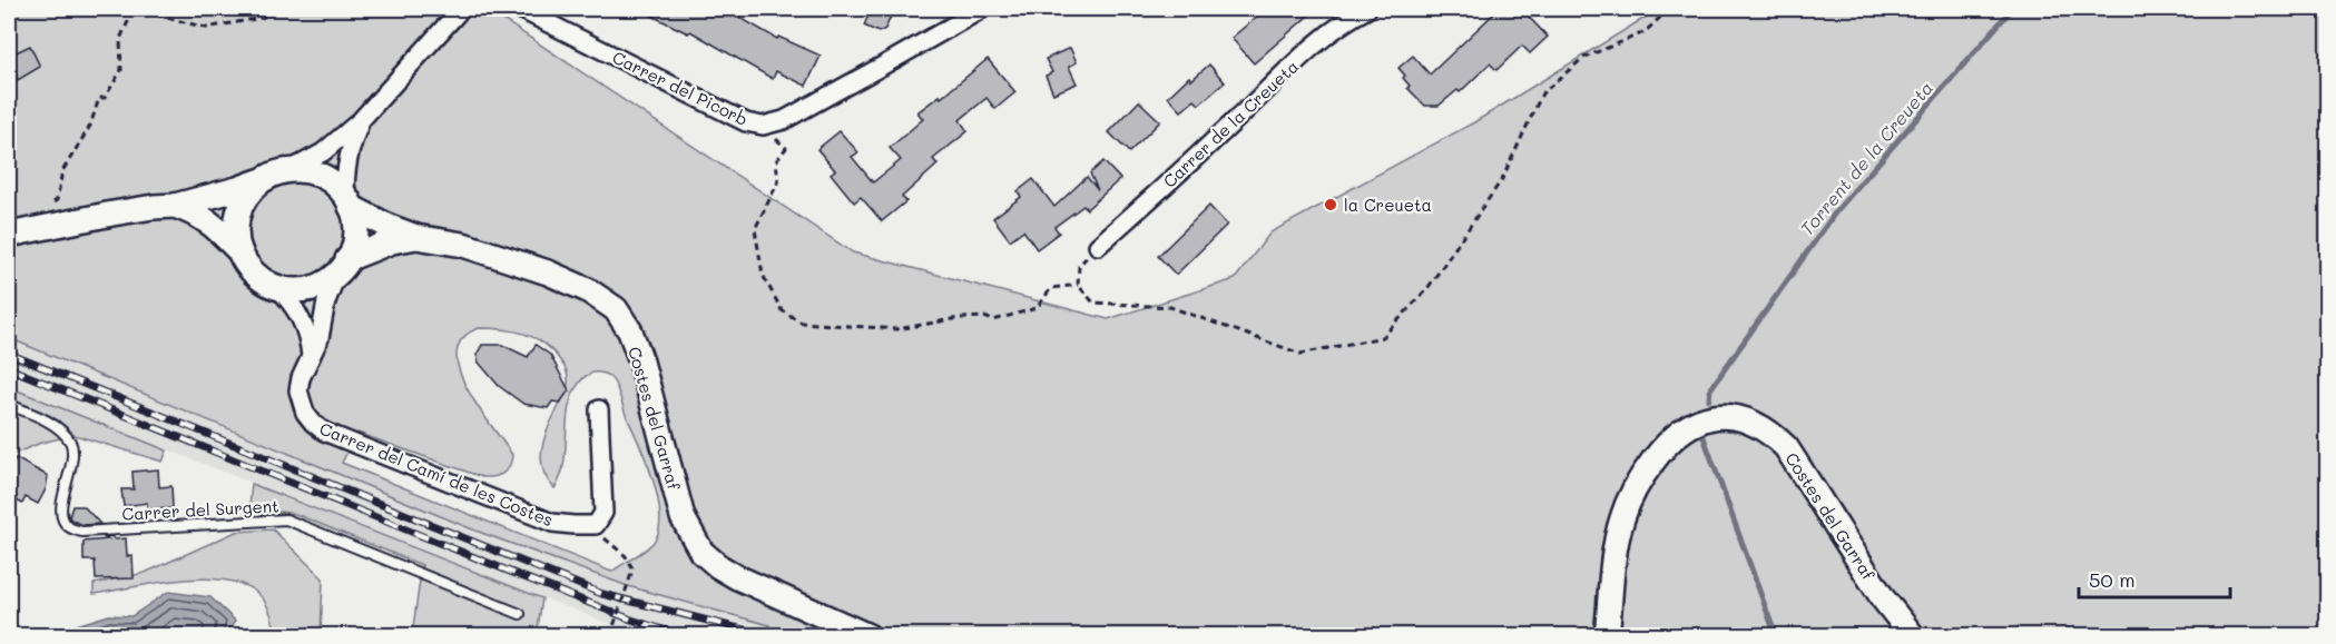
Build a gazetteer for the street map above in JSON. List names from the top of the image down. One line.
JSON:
{"streets":{"main road":["Costes del Garraf"],"street":["Carrer del Picorb","Carrer de la Creueta","Carrer del Camí de les Costes"],"lane":["Carrer del Surgent"]},"crossings":[["Costes del Garraf","Carrer del Camí de les Costes"]],"water":["Torrent de la Creueta"],"places":["la Creueta"],"scale_bar":"50 m"}
